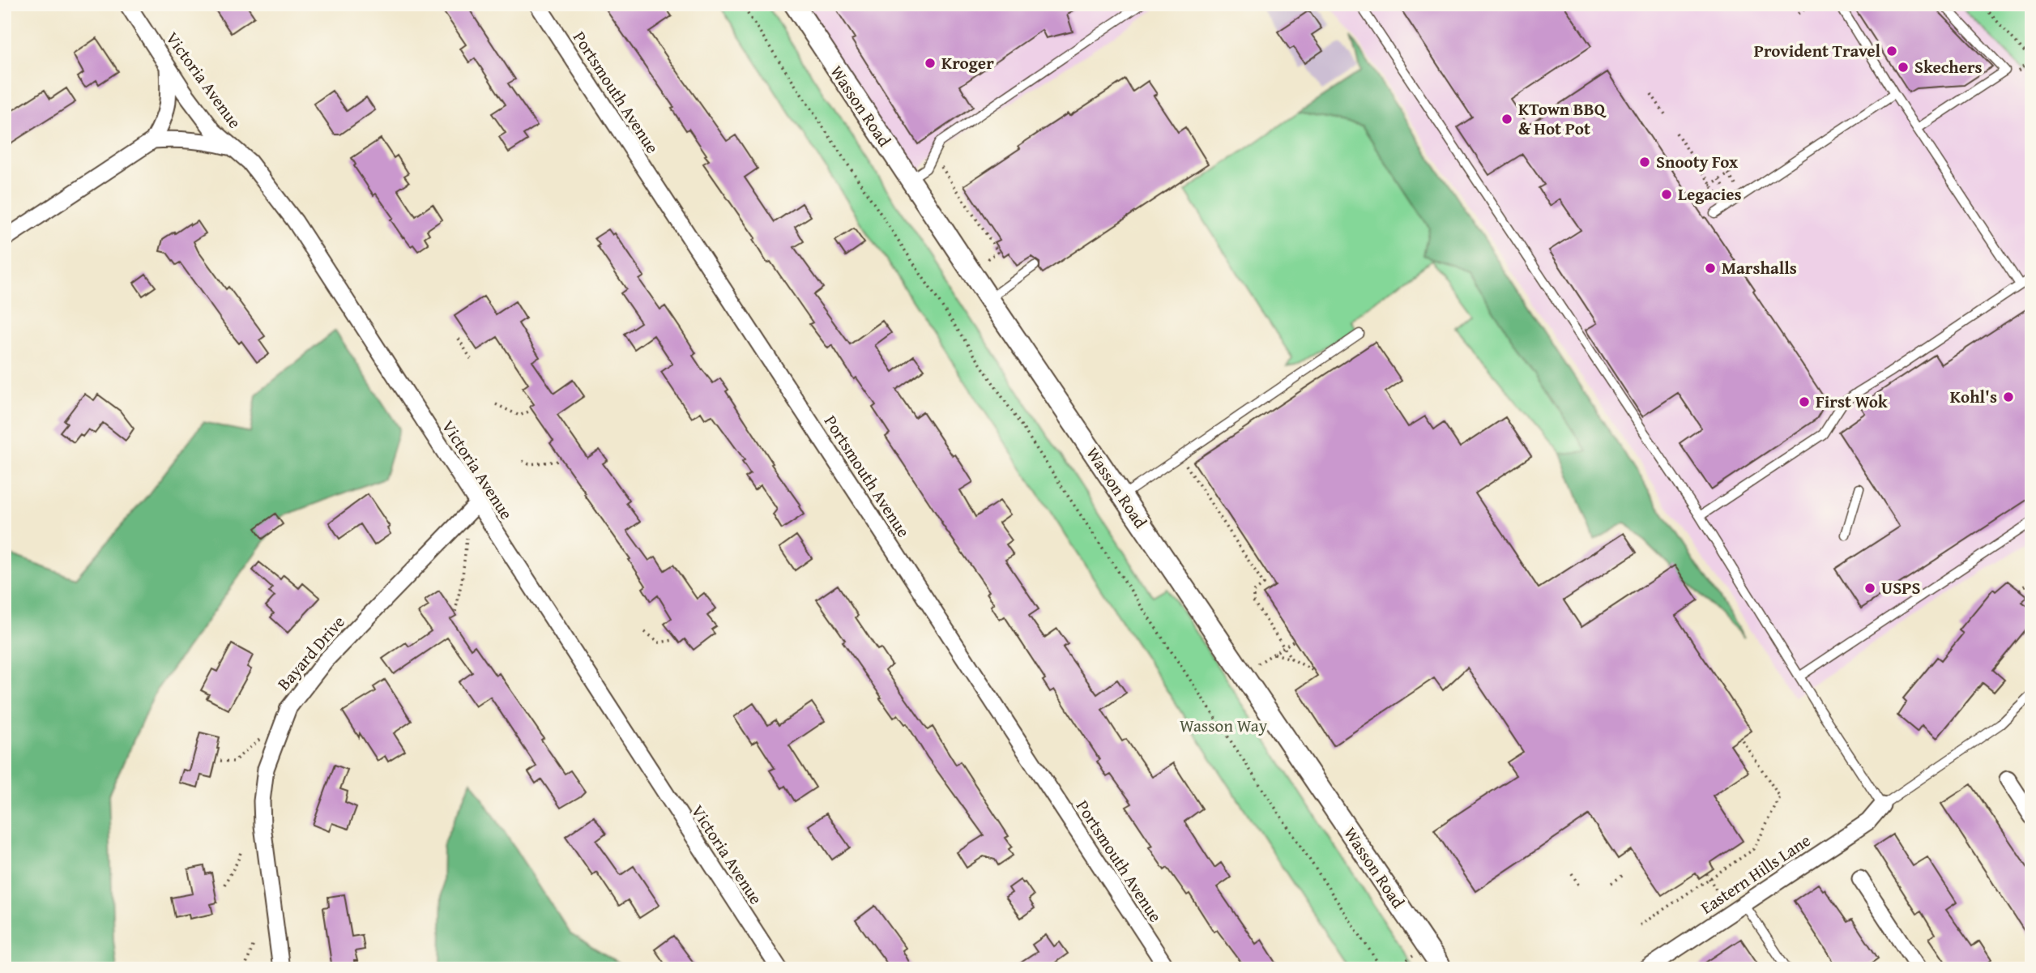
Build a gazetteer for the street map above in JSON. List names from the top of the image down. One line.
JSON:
{"streets":{"street":["Victoria Avenue","Portsmouth Avenue","Wasson Road","Bayard Drive","Eastern Hills Lane"]},"crossings":[["Victoria Avenue","Bayard Drive"]],"parks":["Wasson Way"],"places":["Provident Travel","Kroger","Skechers","KTown BBQ & Hot Pot","Snooty Fox","Legacies","Marshalls","Kohl's","First Wok","USPS"]}
